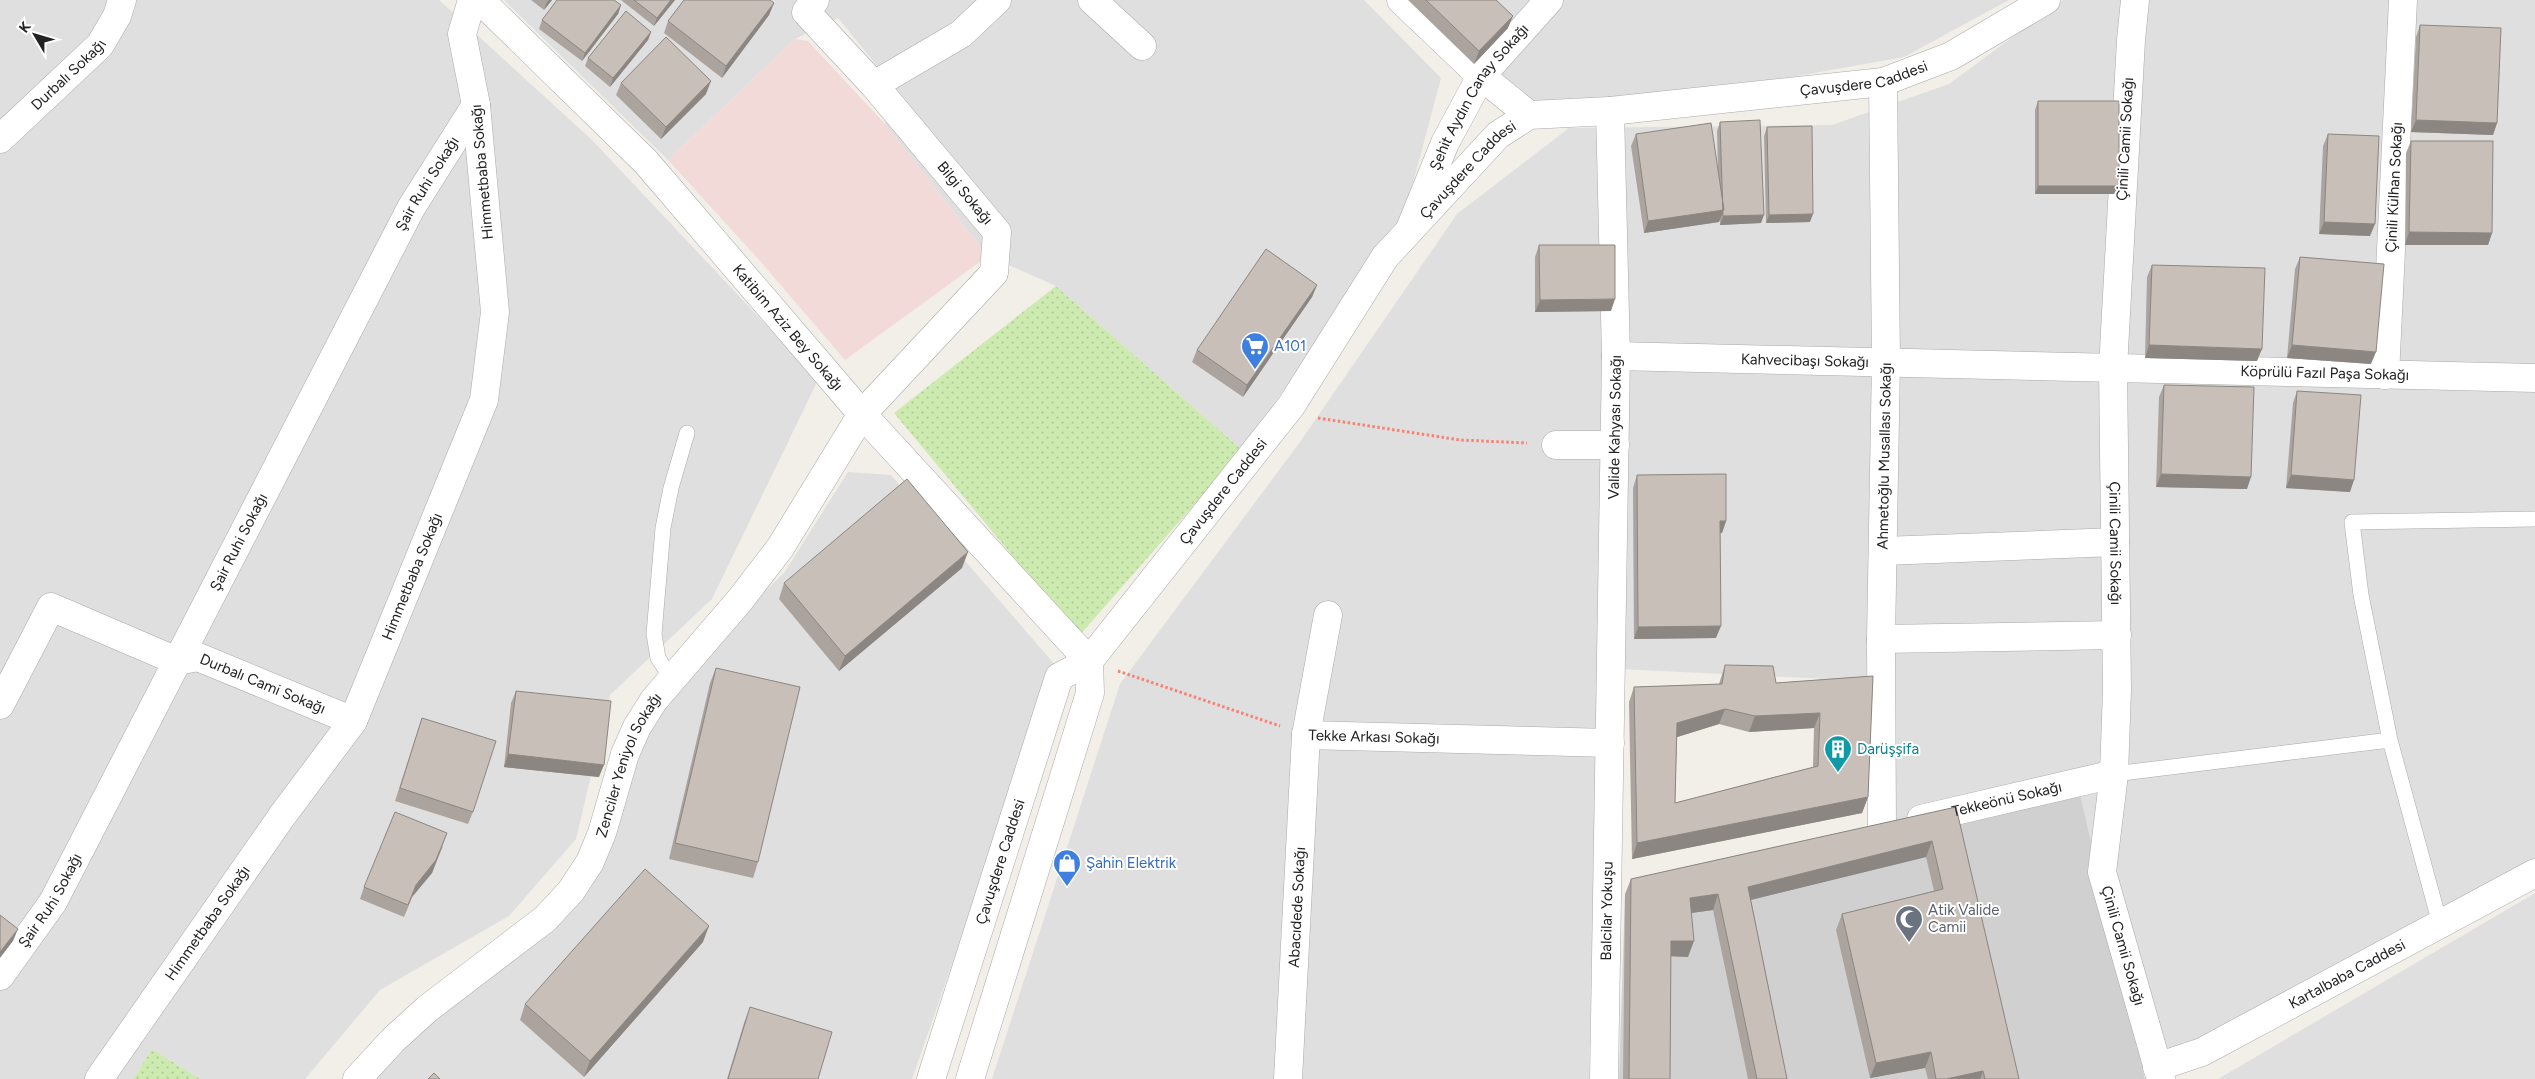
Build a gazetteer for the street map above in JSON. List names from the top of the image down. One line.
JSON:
{"streets":{"street":["Durbalı Sokağı","Çavuşdere Caddesi","Şehit Aydın Canay Sokağı","Çinili Camii Sokağı","Himmetbaba Sokağı","Şair Ruhi Sokağı","Çinili Külhan Sokağı","Bilgi Sokağı","Katibim Aziz Bey Sokağı","Kahvecibaşı Sokağı","Köprülü Fazıl Paşa Sokağı","Valide Kahyası Sokağı","Ahmetoğlu Musallası Sokağı","Durbalı Cami Sokağı","Tekke Arkası Sokağı","Zenciler Yeniyol Sokağı","Tekkeönü Sokağı","Abacıdede Sokağı","Balcilar Yokuşu","Kartalbaba Caddesi"]},"crossings":[["Çavuşdere Caddesi","Şehit Aydın Canay Sokağı"],["Çavuşdere Caddesi","Katibim Aziz Bey Sokağı"],["Çavuşdere Caddesi","Valide Kahyası Sokağı"],["Çavuşdere Caddesi","Ahmetoğlu Musallası Sokağı"],["Çavuşdere Caddesi","Tekke Arkası Sokağı"],["Çinili Camii Sokağı","Kahvecibaşı Sokağı"],["Çinili Camii Sokağı","Köprülü Fazıl Paşa Sokağı"],["Çinili Camii Sokağı","Tekkeönü Sokağı"],["Çinili Camii Sokağı","Kartalbaba Caddesi"],["Himmetbaba Sokağı","Şair Ruhi Sokağı"],["Himmetbaba Sokağı","Durbalı Cami Sokağı"],["Şair Ruhi Sokağı","Durbalı Cami Sokağı"],["Çinili Külhan Sokağı","Köprülü Fazıl Paşa Sokağı"],["Bilgi Sokağı","Katibim Aziz Bey Sokağı"],["Bilgi Sokağı","Zenciler Yeniyol Sokağı"],["Katibim Aziz Bey Sokağı","Tekke Arkası Sokağı"],["Katibim Aziz Bey Sokağı","Zenciler Yeniyol Sokağı"],["Kahvecibaşı Sokağı","Köprülü Fazıl Paşa Sokağı"],["Kahvecibaşı Sokağı","Valide Kahyası Sokağı"],["Kahvecibaşı Sokağı","Ahmetoğlu Musallası Sokağı"],["Valide Kahyası Sokağı","Tekke Arkası Sokağı"],["Valide Kahyası Sokağı","Balcilar Yokuşu"],["Ahmetoğlu Musallası Sokağı","Tekkeönü Sokağı"],["Tekke Arkası Sokağı","Abacıdede Sokağı"],["Tekke Arkası Sokağı","Balcilar Yokuşu"]],"places":{"supermarket":["A101"],"building":["Darüşşifa"],"shop":["Şahin Elektrik"],"mosque":["Atik Valide Camii"]},"north":"top left"}
